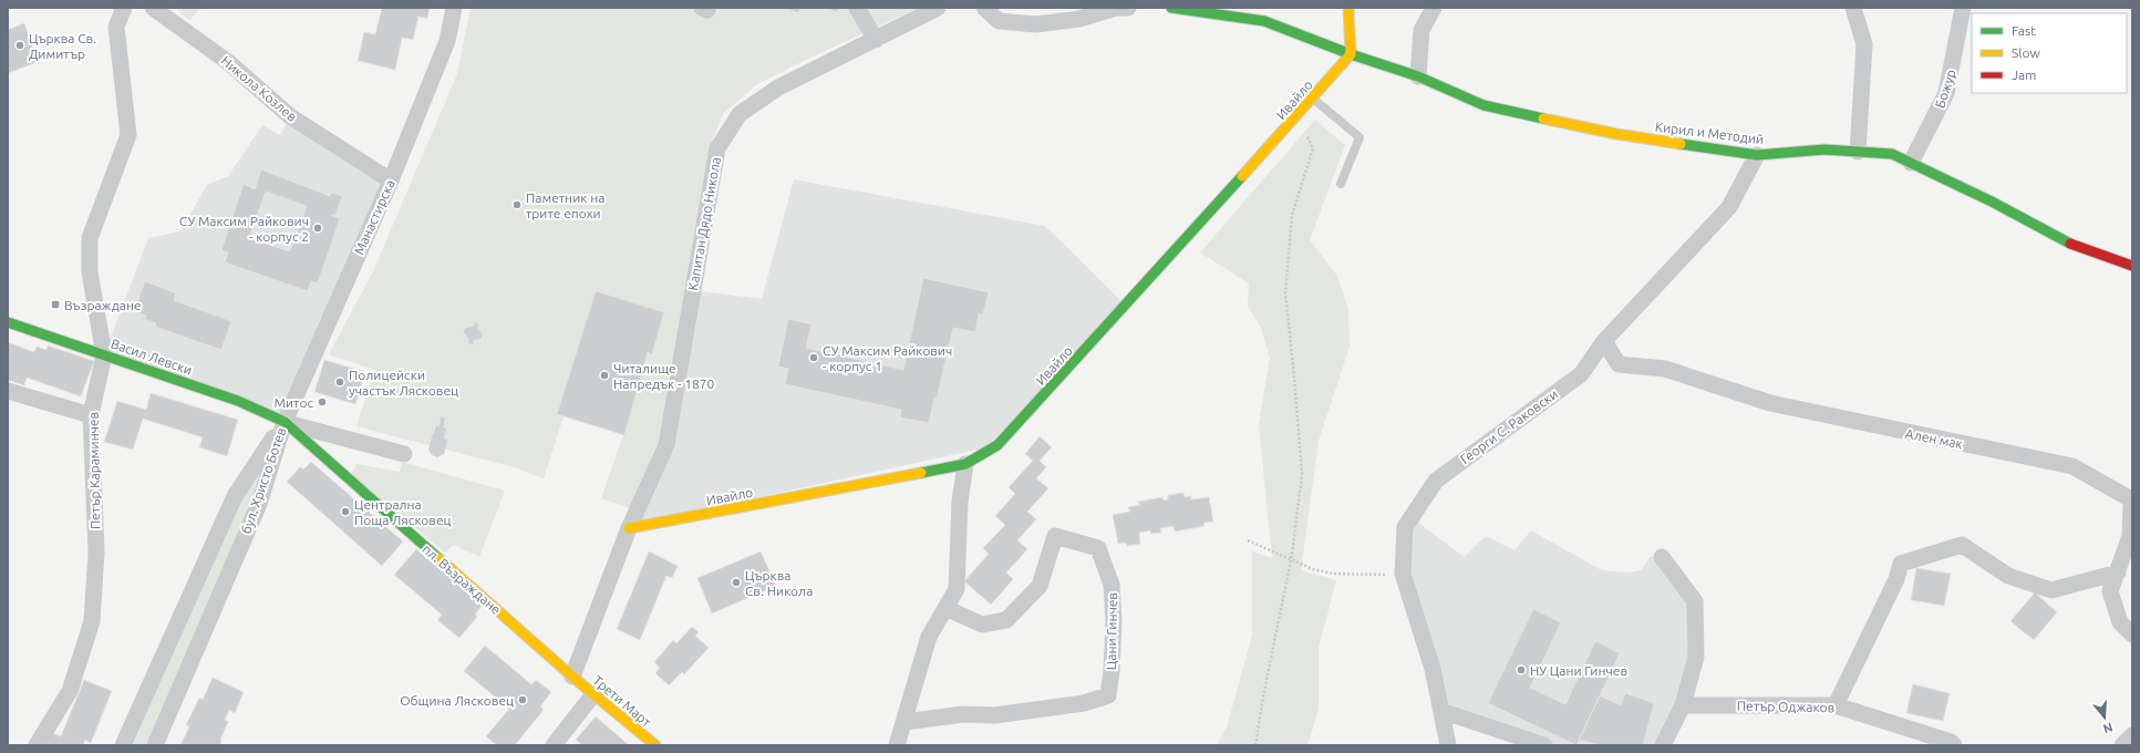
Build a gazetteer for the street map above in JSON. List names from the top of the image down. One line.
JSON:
{"streets":{"street":["Никола Козлев","Божур","Ивайло","Кирил и Методий","Манастирска","Капитан Дядо Никола","Васил Левски","Георги С. Раковски","Ален мак","Петър Караминчев","бул. Христо Ботев","пл. Възраждане","Цани Гинчев","Трети Март","Петър Оджаков"]},"crossings":[["Никола Козлев","Манастирска"],["Божур","Кирил и Методий"],["Ивайло","Кирил и Методий"],["Ивайло","Капитан Дядо Никола"],["Кирил и Методий","Георги С. Раковски"],["Манастирска","Васил Левски"],["Манастирска","бул. Христо Ботев"],["Манастирска","пл. Възраждане"],["Васил Левски","Петър Караминчев"],["Васил Левски","бул. Христо Ботев"],["Васил Левски","пл. Възраждане"],["Георги С. Раковски","Ален мак"],["бул. Христо Ботев","пл. Възраждане"],["пл. Възраждане","Трети Март"]],"places":{"other":["Църква Св. Димитър","Паметник на трите епохи","СУ Максим Райкович - корпус 2","СУ Максим Райкович - корпус 1","Читалище Напредък - 1870","Полицейски участък Лясковец","Митос","Централна Поща Лясковец","Църква Св. Никола","НУ Цани Гинчев","Община Лясковец"],"transit":["Възраждане"]},"legend":["Fast","Slow","Jam"],"north":"bottom"}
